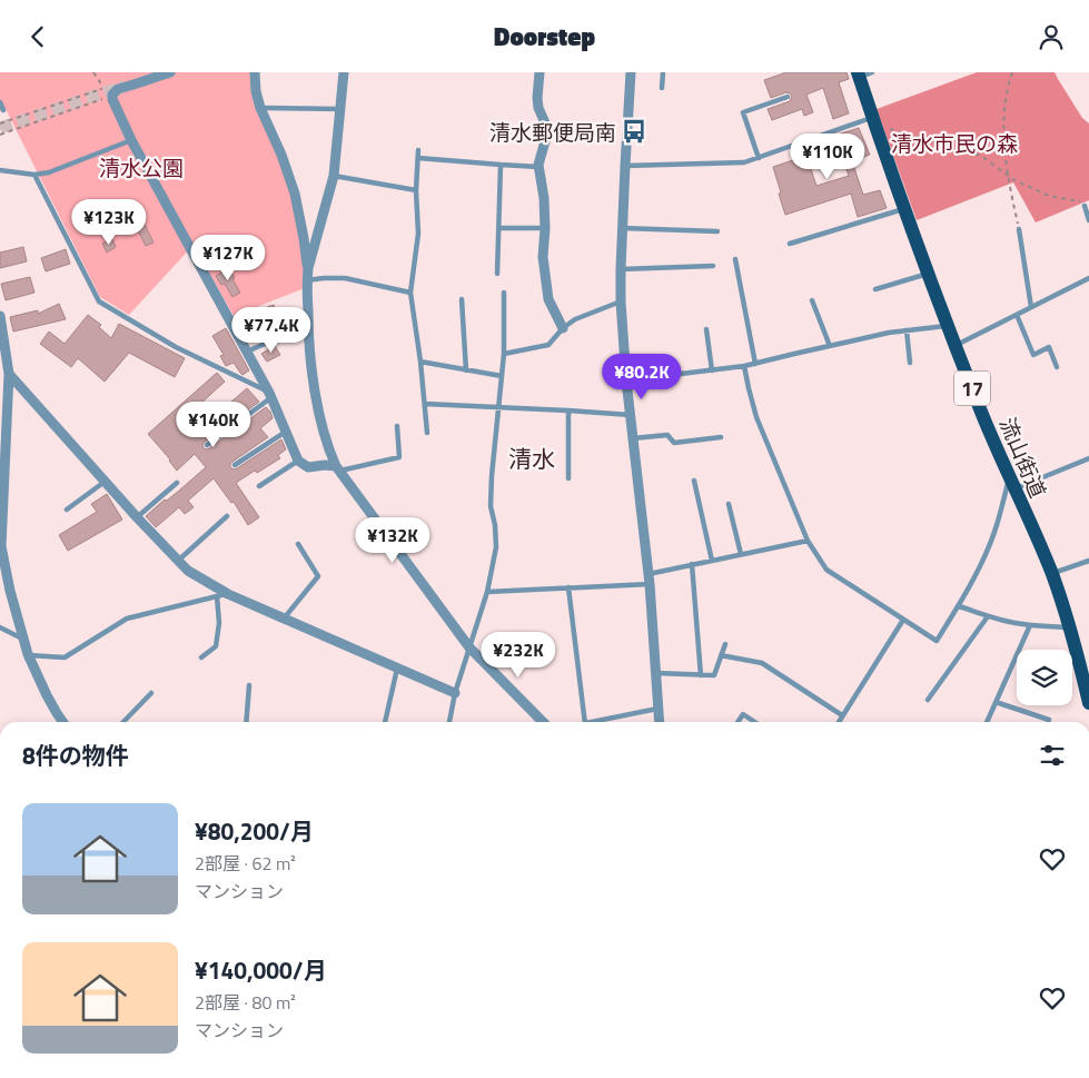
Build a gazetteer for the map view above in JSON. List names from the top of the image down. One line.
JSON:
{"streets":{"main road":["17","流山街道"]},"districts":["清水"],"parks":["清水市民の森","清水公園"],"places":{"bus stop":["清水郵便局南"]},"page":{"header":"Doorstep","price":["¥110K","¥123K","¥127K","¥77.4K","¥80.2K","¥140K","¥132K","¥232K"],"heading":"8件の物件","list":[{"name":"¥80,200/月","note":"2部屋 · 62 m² · マンション"},{"name":"¥140,000/月","note":"2部屋 · 80 m² · マンション"}]}}
